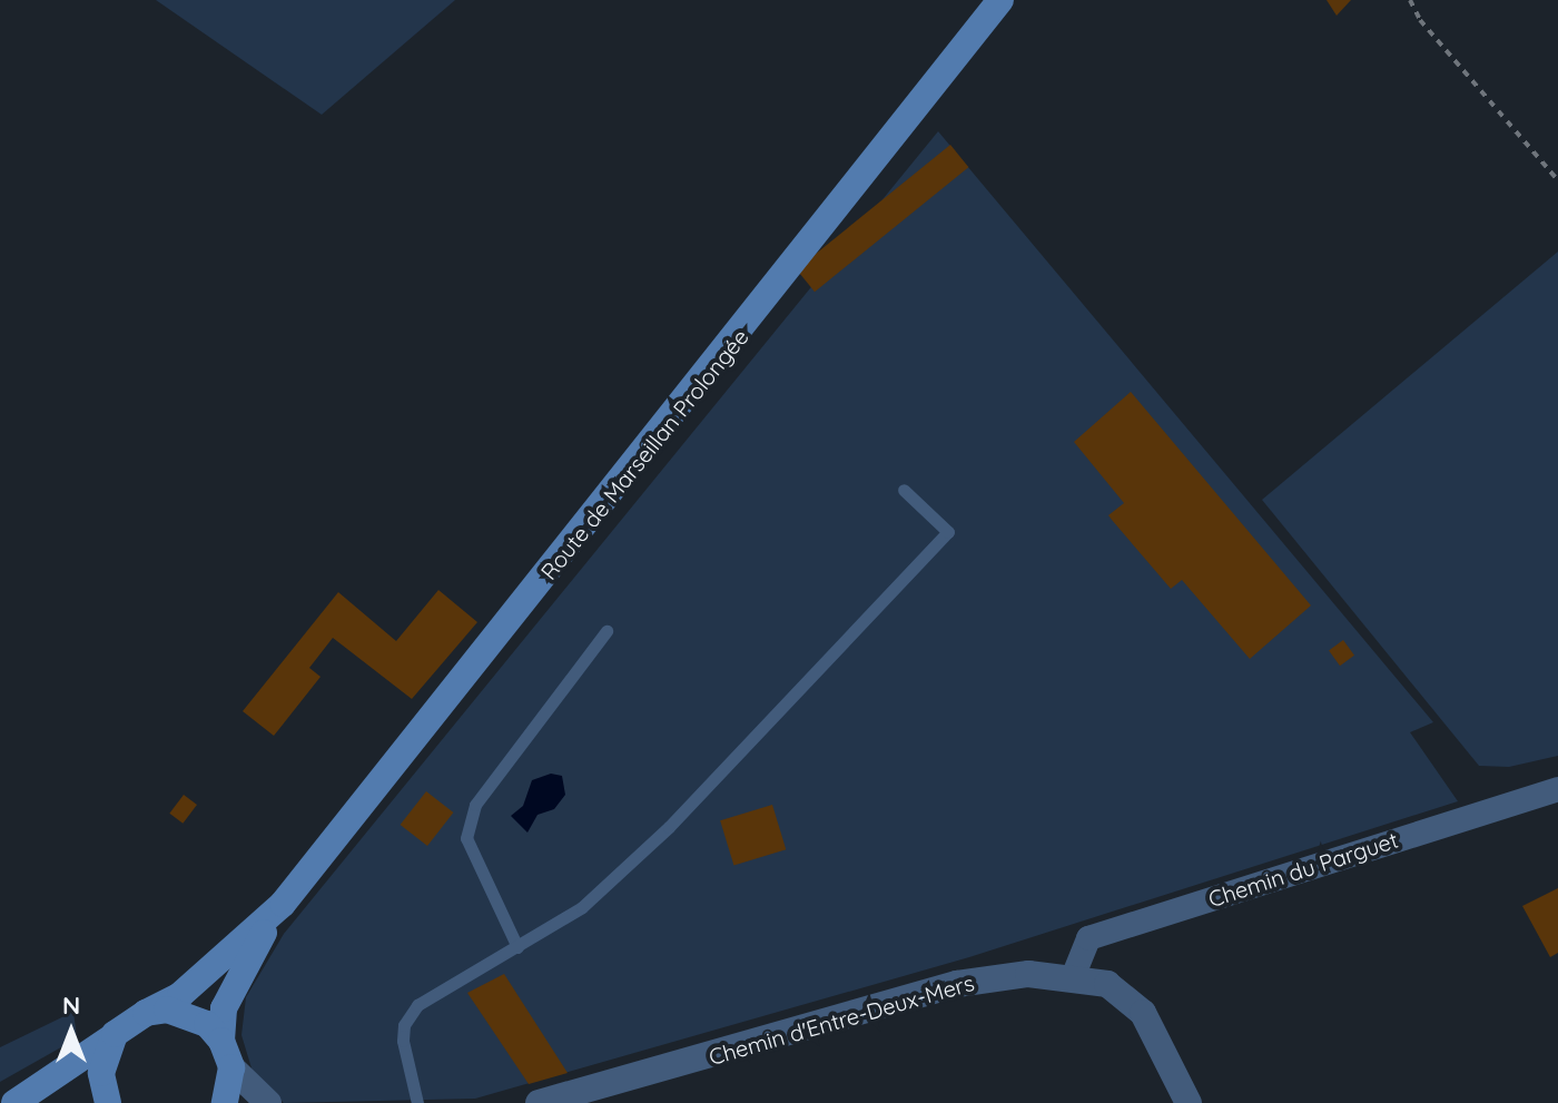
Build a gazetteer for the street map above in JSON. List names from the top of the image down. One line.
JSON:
{"streets":{"main road":["Route de Marseillan Prolongée"],"street":["Chemin du Parguet","Chemin d'Entre-Deux-Mers"]},"crossings":[["Chemin du Parguet","Chemin d'Entre-Deux-Mers"]],"north":"top"}
